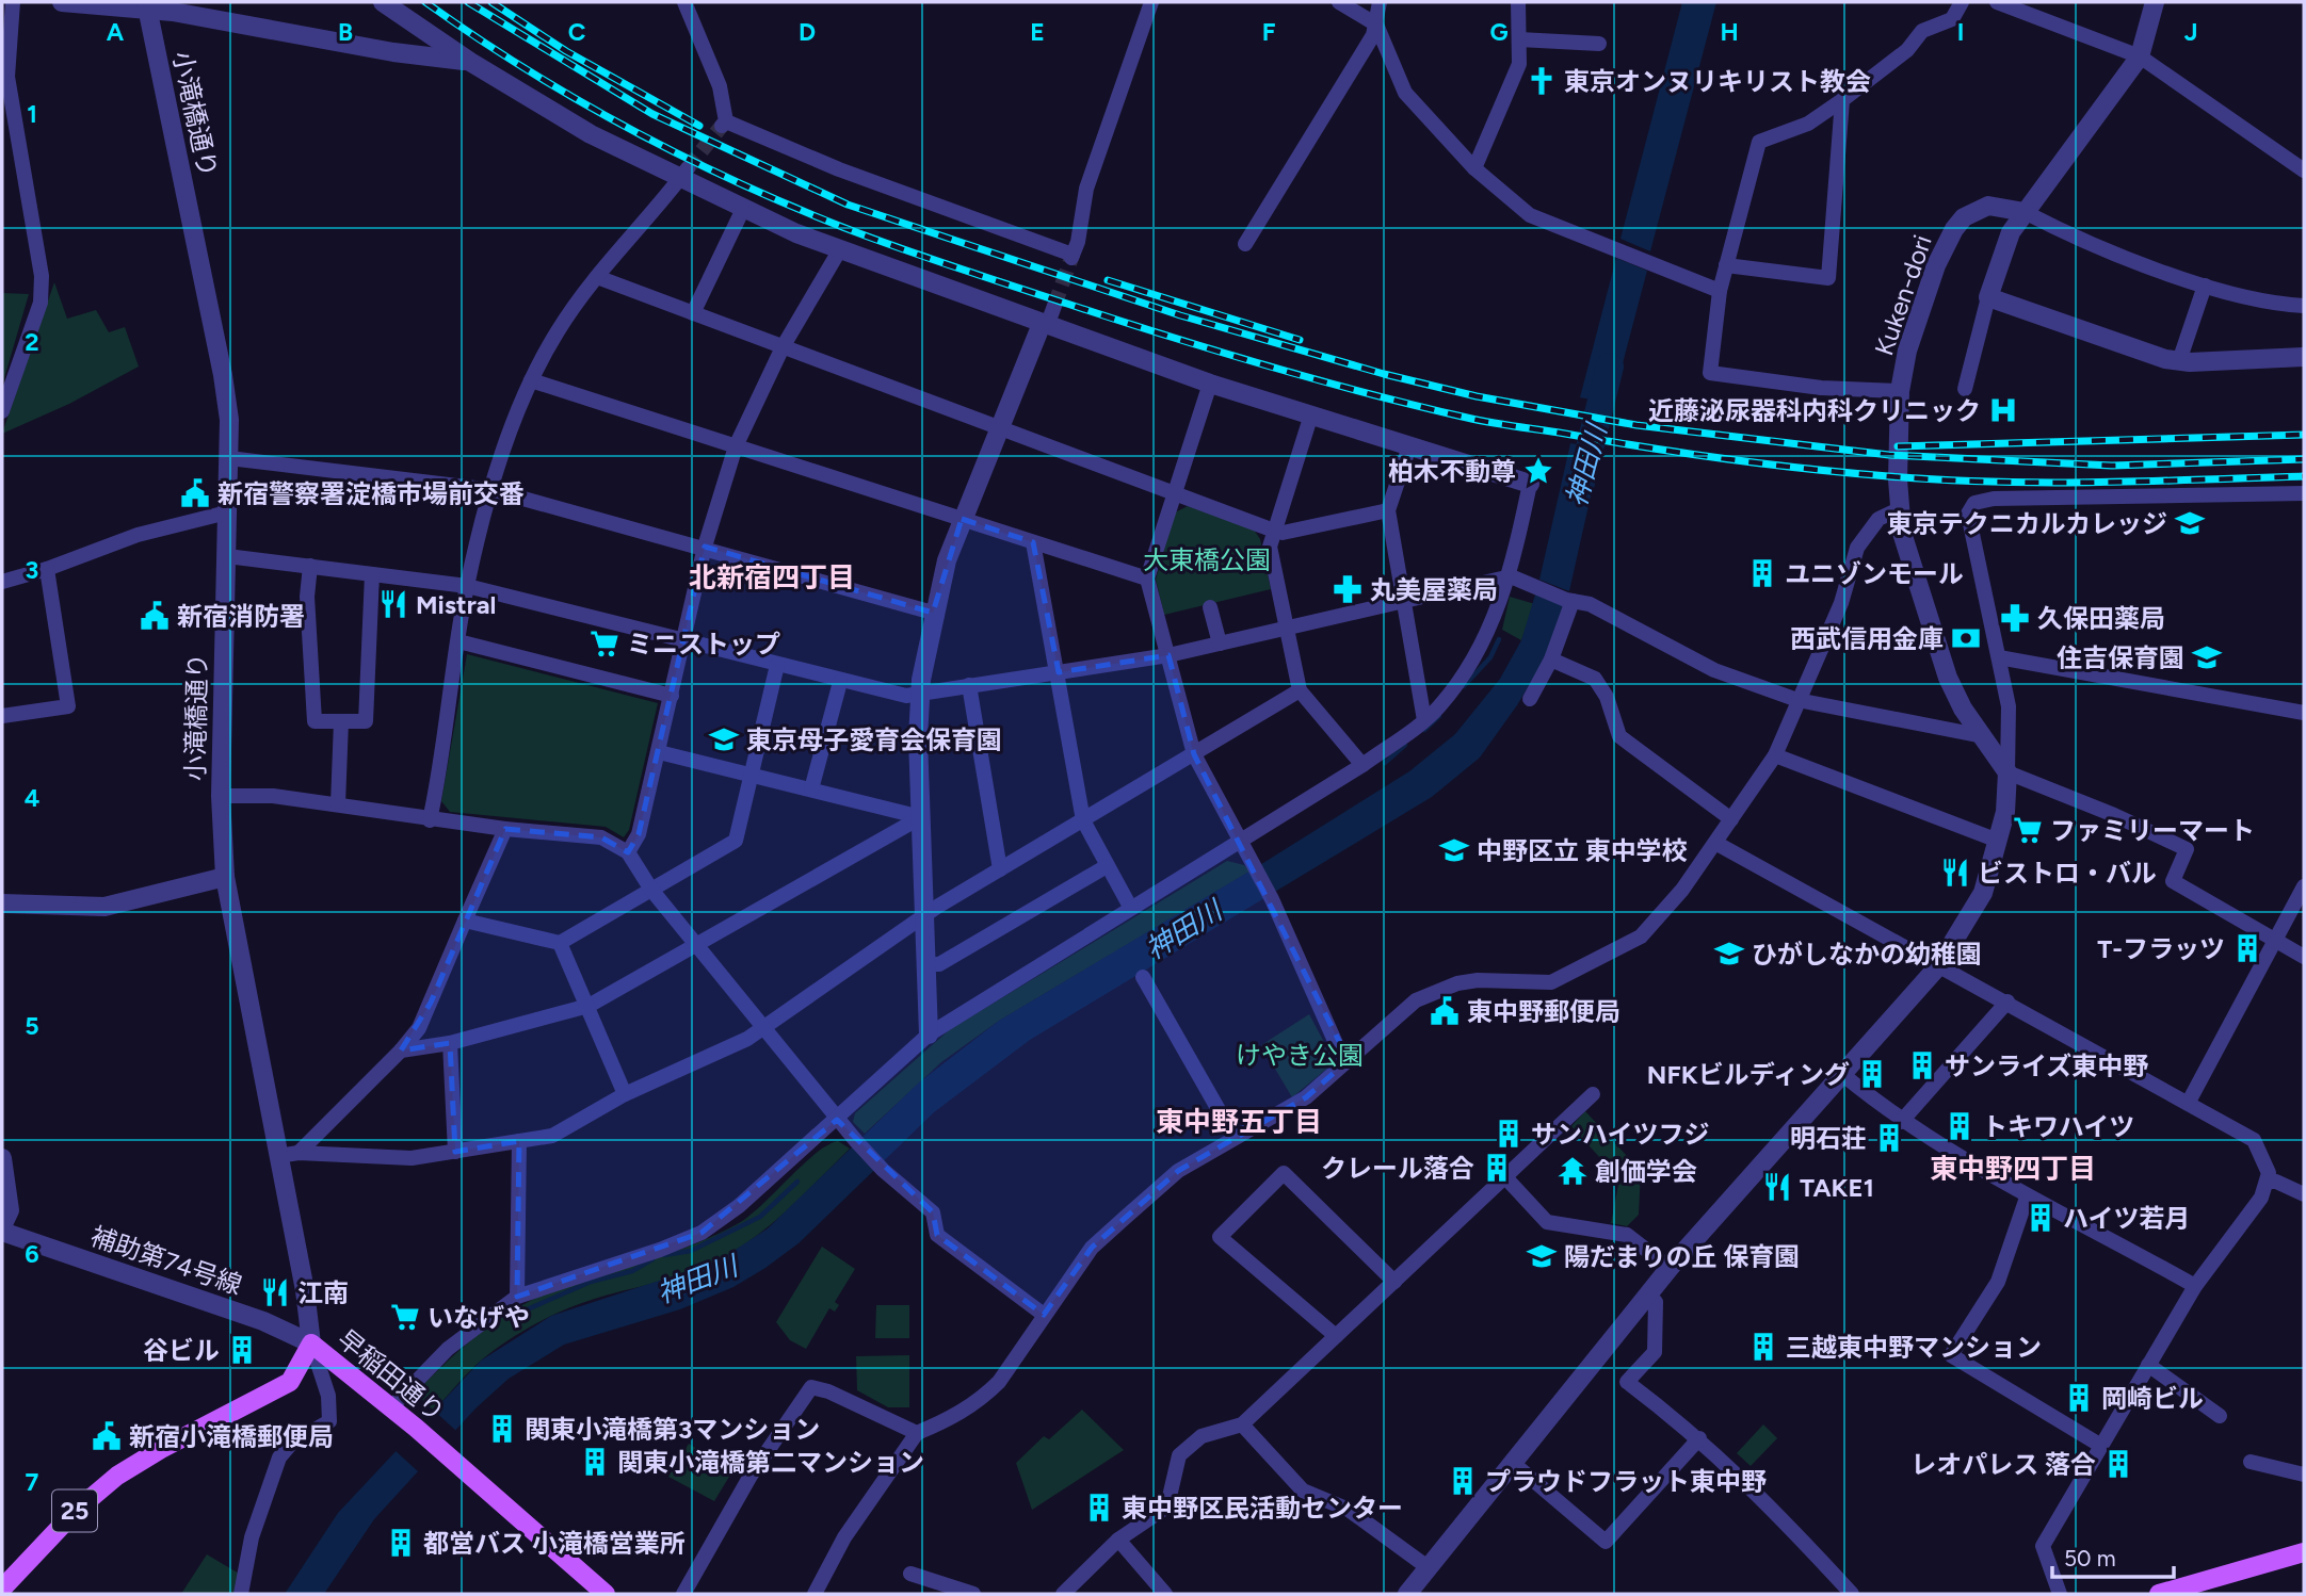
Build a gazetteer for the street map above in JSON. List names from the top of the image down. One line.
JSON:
{"streets":{"main road":["早稲田通り","25"],"street":["小滝橋通り","Kuken-dori","補助第74号線"]},"crossings":[["小滝橋通り","補助第74号線"],["小滝橋通り","早稲田通り"],["補助第74号線","早稲田通り"]],"districts":["北新宿四丁目","東中野五丁目","東中野四丁目"],"water":["神田川"],"parks":["大東橋公園","けやき公園"],"places":{"church":["東京オンヌリキリスト教会"],"hospital":["近藤泌尿器科内科クリニック"],"place":["柏木不動尊"],"public building":["新宿警察署淀橋市場前交番","新宿消防署","東中野郵便局","新宿小滝橋郵便局"],"school or university":["東京テクニカルカレッジ","住吉保育園","東京母子愛育会保育園","中野区立 東中学校","ひがしなかの幼稚園","陽だまりの丘 保育園"],"building":["ユニゾンモール","T-フラッツ","サンライズ東中野","NFKビルディング","トキワハイツ","サンハイツフジ","明石荘","クレール落合","ハイツ若月","三越東中野マンション","谷ビル","岡崎ビル","関東小滝橋第3マンション","関東小滝橋第二マンション","レオパレス 落合","プラウドフラット東中野","東中野区民活動センター","都営バス 小滝橋営業所"],"pharmacy":["丸美屋薬局","久保田薬局"],"restaurant":["Mistral","ビストロ・バル","TAKE1","江南"],"bank":["西武信用金庫"],"supermarket":["ミニストップ","ファミリーマート","いなげや"],"temple":["創価学会"]},"scale_bar":"50 m","grid":{"columns":["A","B","C","D","E","F","G","H","I","J"],"rows":["1","2","3","4","5","6","7"]}}
